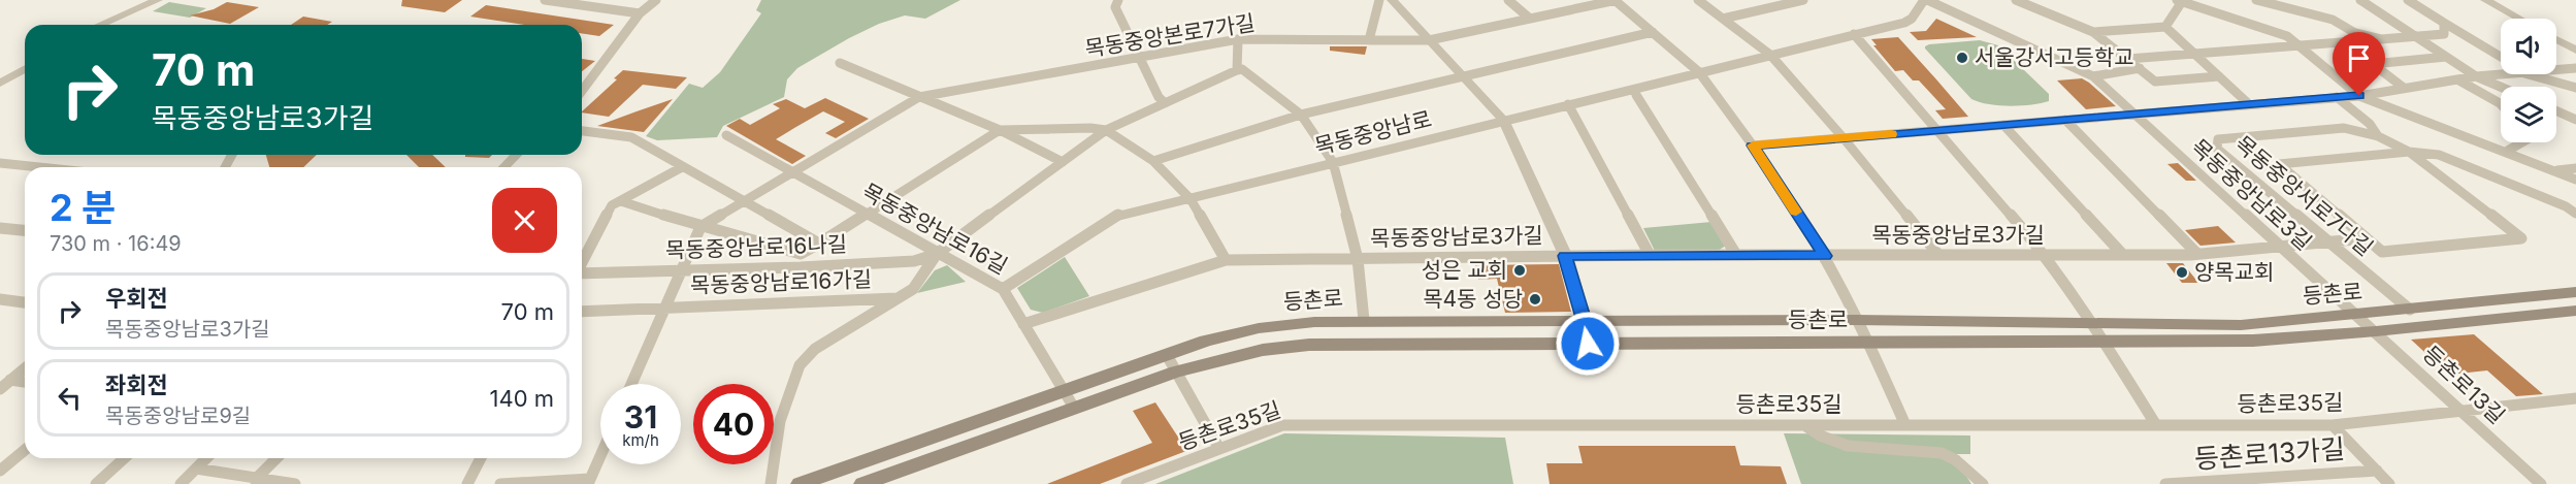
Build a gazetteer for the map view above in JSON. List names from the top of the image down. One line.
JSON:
{"streets":{"main road":["등촌로"],"street":["목동중앙본로7가길","목동중앙남로","목동중앙남로3길","목동중앙서로7다길","목동중앙남로16길","목동중앙남로3가길","목동중앙남로16나길","목동중앙남로16가길","등촌로13길","등촌로35길","등촌로13가길"]},"crossings":[["목동중앙본로7가길","목동중앙남로16길"],["목동중앙남로","목동중앙남로3길"],["목동중앙남로","목동중앙남로16길"],["목동중앙남로3길","목동중앙남로3가길"],["목동중앙남로3길","등촌로"],["목동중앙남로3길","등촌로13길"],["목동중앙서로7다길","목동중앙남로3가길"],["목동중앙서로7다길","등촌로"],["목동중앙남로16길","목동중앙남로3가길"],["목동중앙남로16길","목동중앙남로16나길"],["목동중앙남로16길","목동중앙남로16가길"],["목동중앙남로16길","등촌로"],["목동중앙남로16나길","목동중앙남로16가길"],["등촌로","등촌로13길"],["등촌로","등촌로35길"],["등촌로13길","등촌로35길"],["등촌로35길","등촌로13가길"]],"places":["서울강서고등학교","성은 교회","양목교회","목4동 성당"],"page":{"turn":["70 m","목동중앙남로3가길"],"heading":["2 분","730 m · 16:49"],"list":[{"name":"우회전","note":"목동중앙남로3가길","value":"70 m"},{"name":"좌회전","note":"목동중앙남로9길","value":"140 m"}],"speed":"31 km/h","limit":"40"}}
